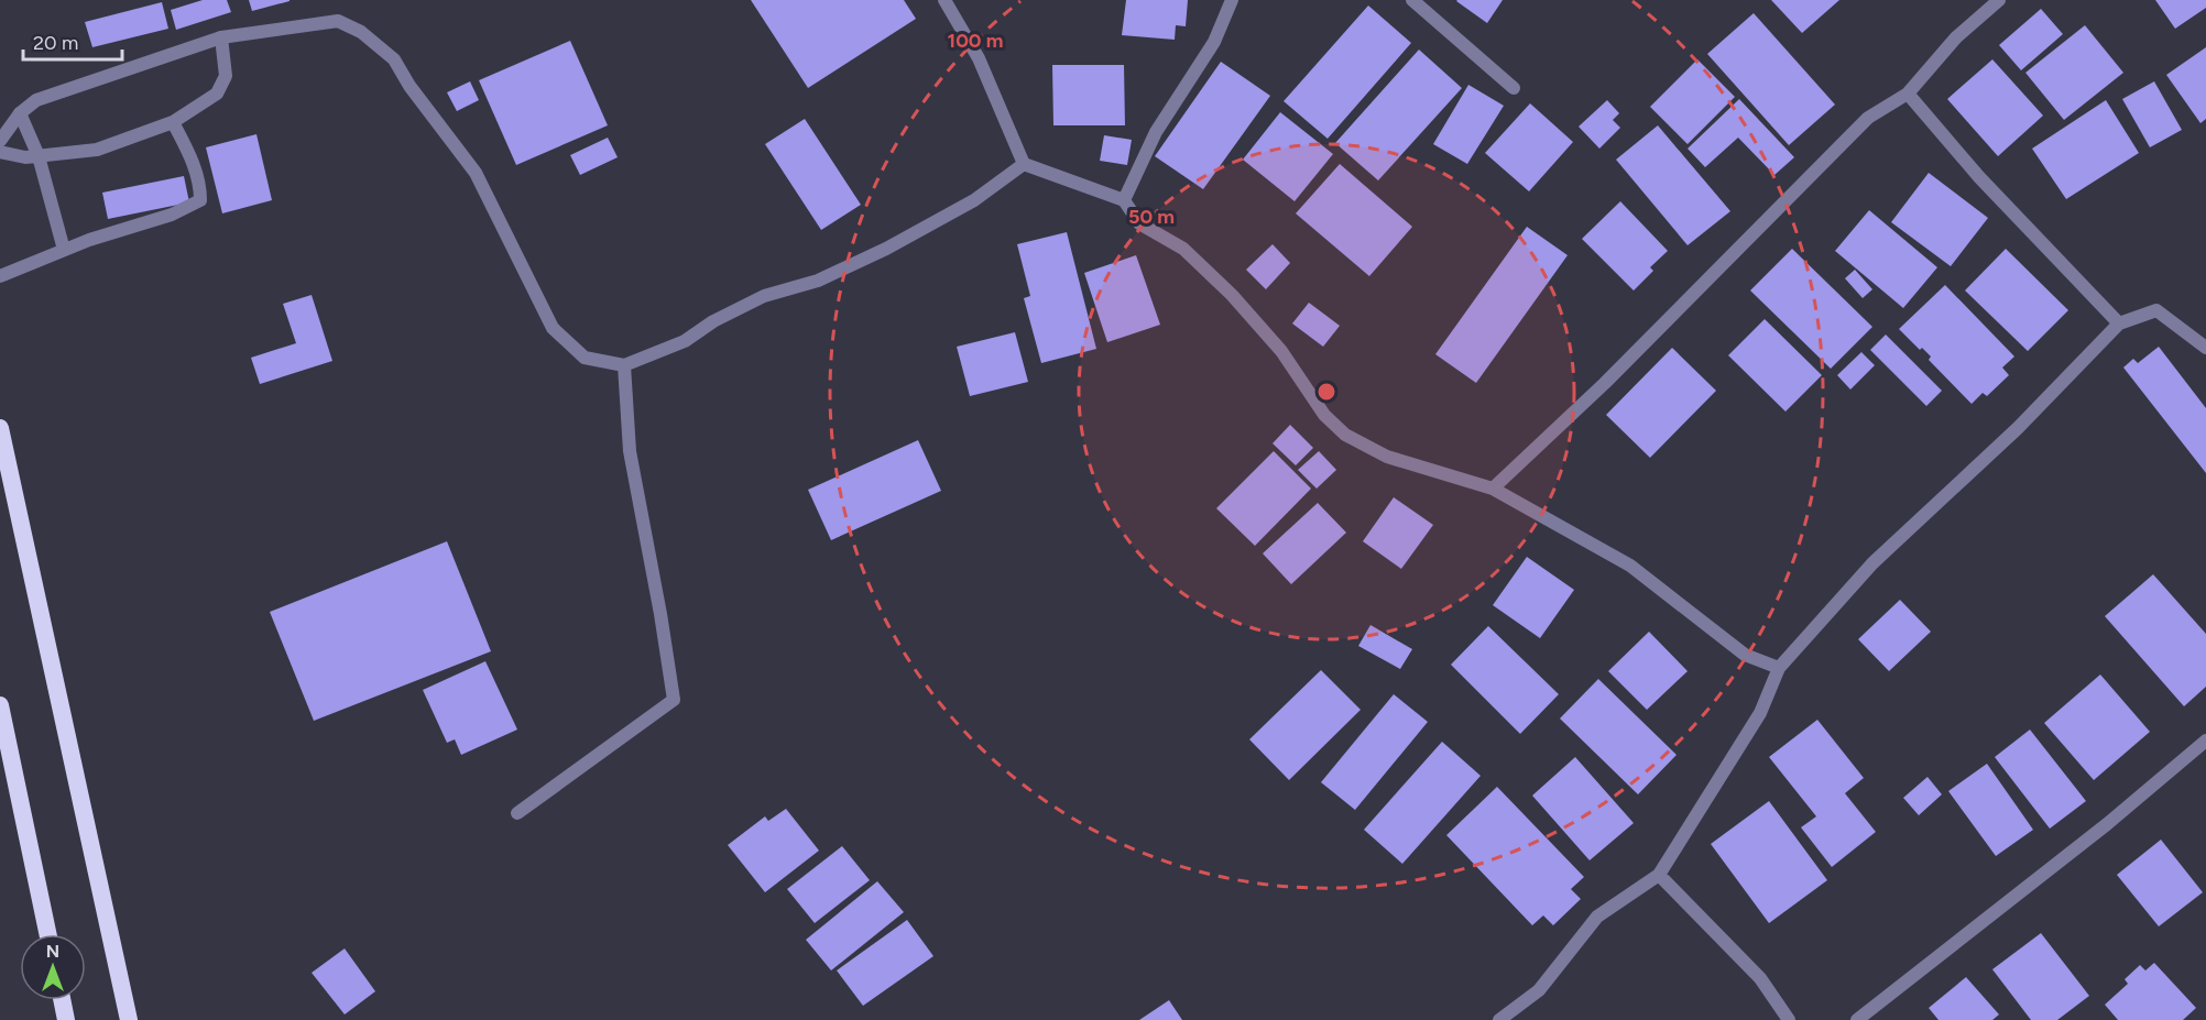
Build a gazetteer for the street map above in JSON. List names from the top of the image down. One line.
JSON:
{"scale_bar":"20 m","north":"top","rings":["100 m","50 m"]}
